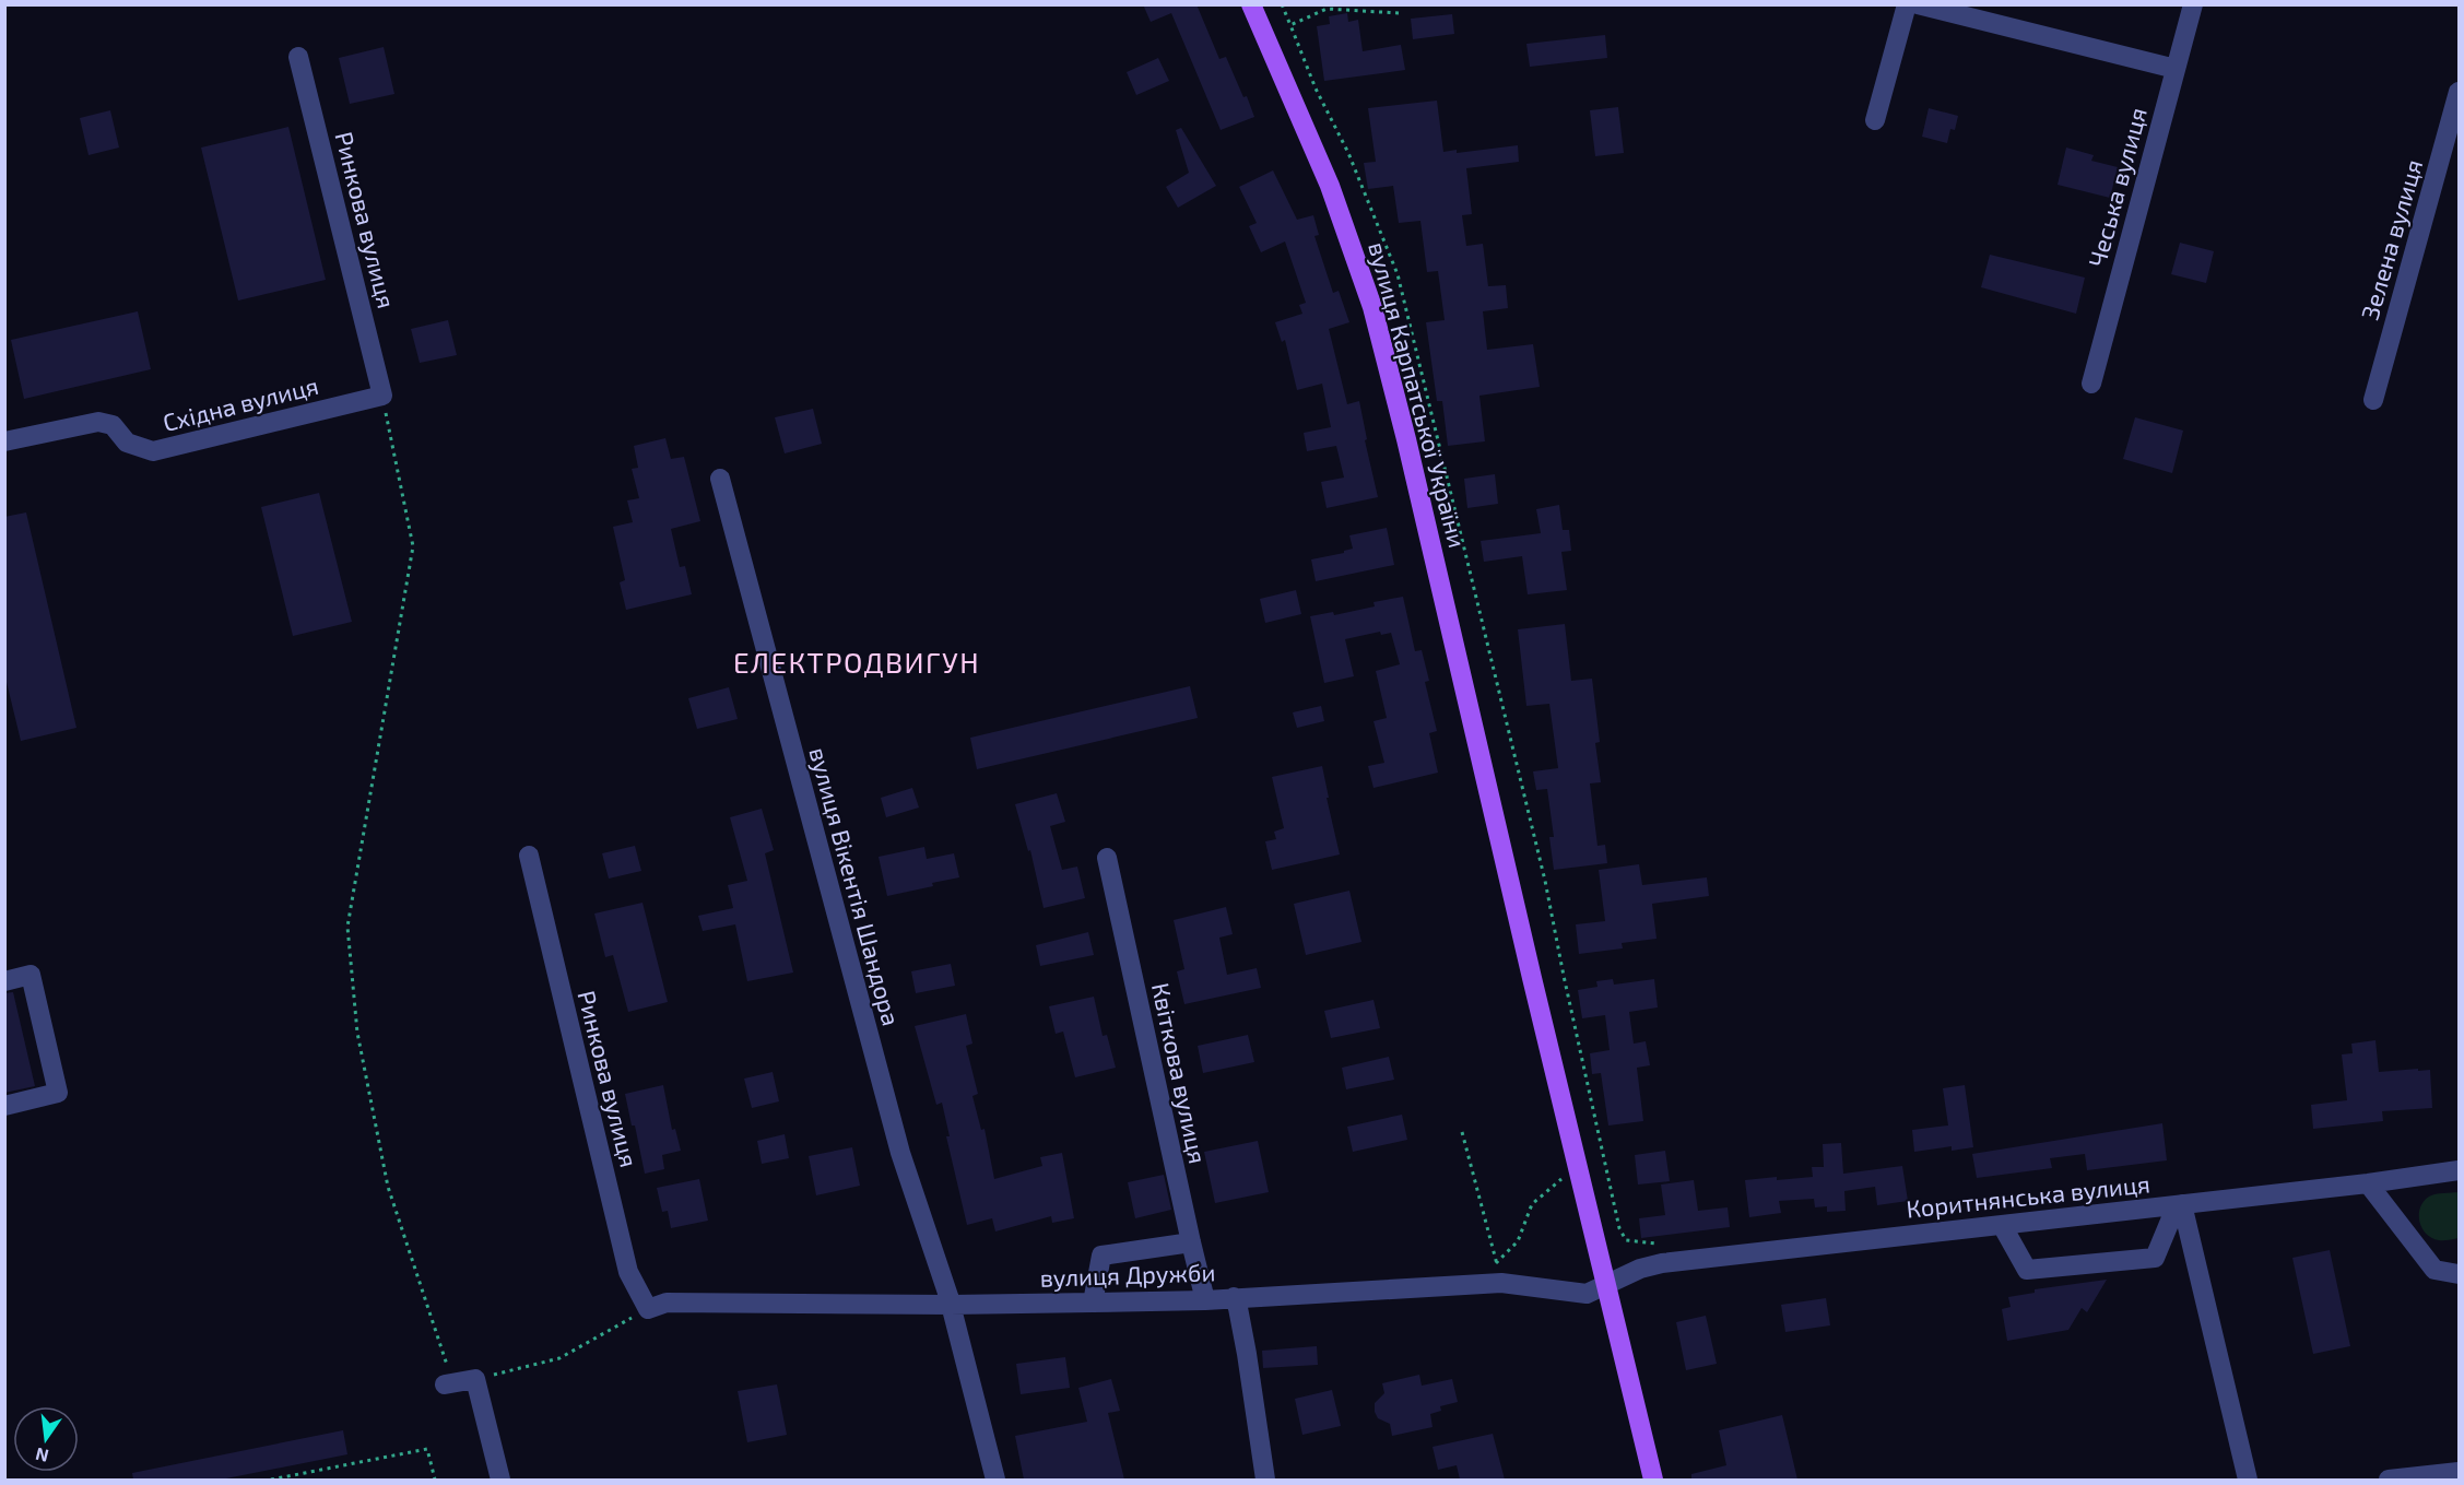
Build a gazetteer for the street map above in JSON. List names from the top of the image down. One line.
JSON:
{"streets":{"main road":["вулиця Карпатської України"],"street":["Чеська вулиця","Ринкова вулиця","Зелена вулиця","Східна вулиця","вулиця Вікентія Шандора","Квіткова вулиця","Коритнянська вулиця","вулиця Дружби"]},"crossings":[["Ринкова вулиця","Східна вулиця"],["Ринкова вулиця","вулиця Дружби"],["вулиця Карпатської України","Коритнянська вулиця"],["вулиця Карпатської України","вулиця Дружби"],["вулиця Вікентія Шандора","вулиця Дружби"],["Квіткова вулиця","вулиця Дружби"],["Коритнянська вулиця","вулиця Дружби"]],"districts":["ЕЛЕКТРОДВИГУН"],"north":"bottom"}
